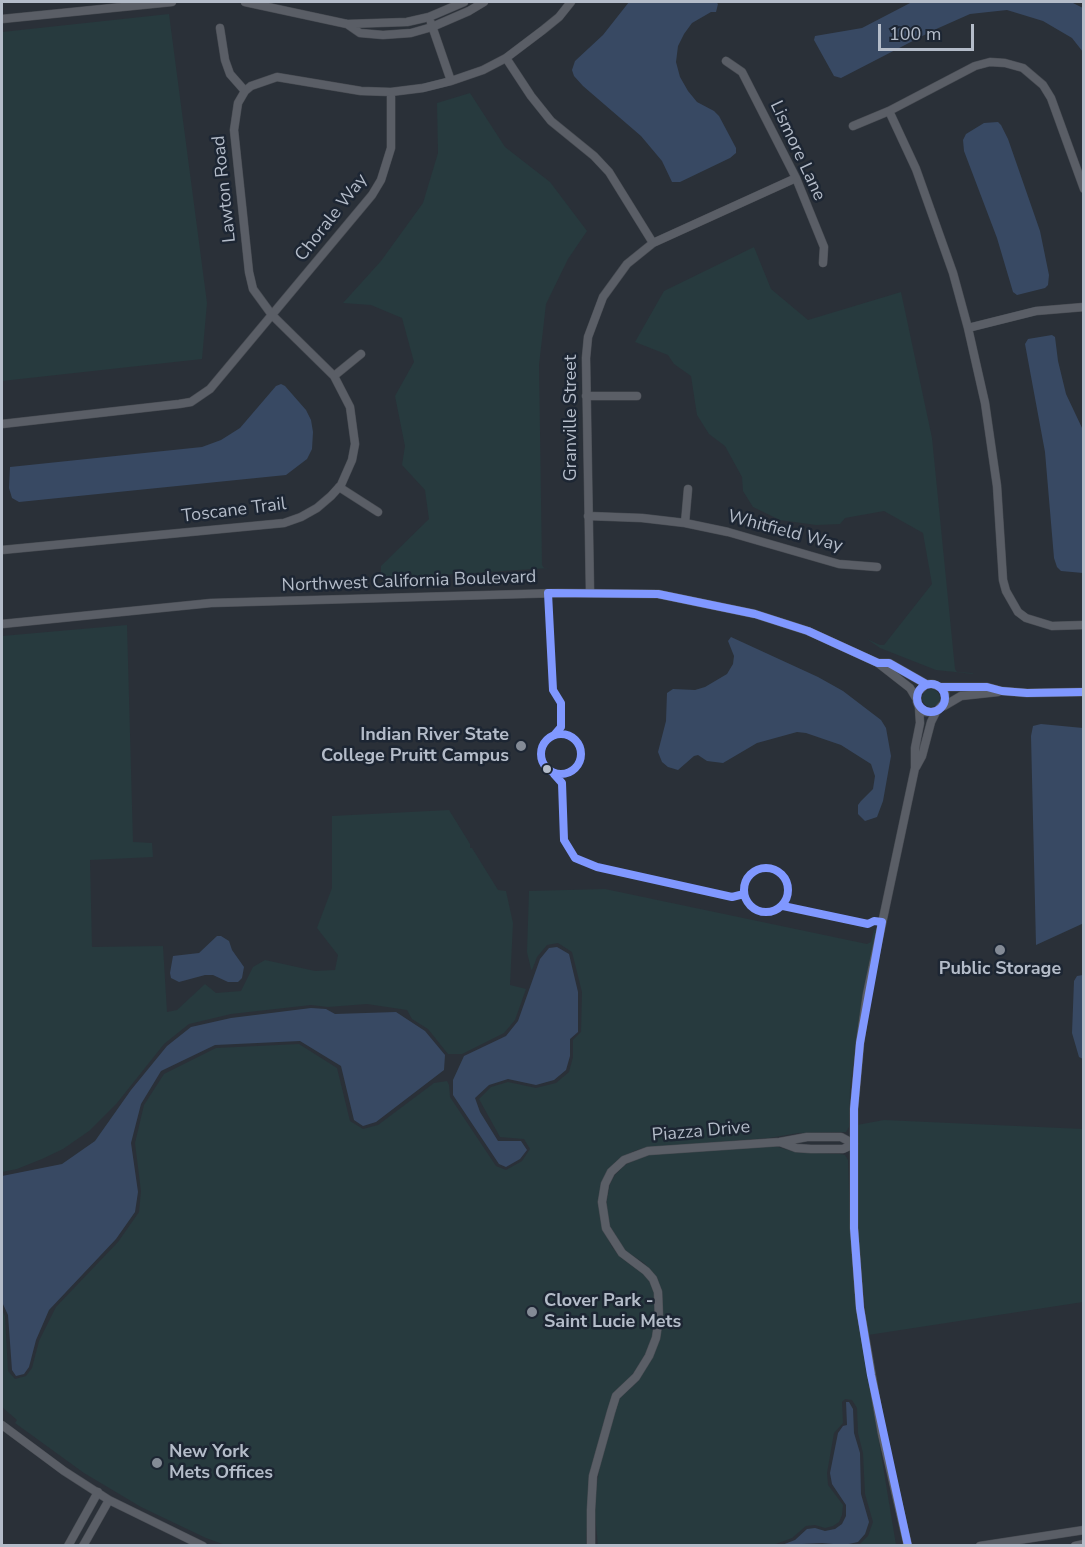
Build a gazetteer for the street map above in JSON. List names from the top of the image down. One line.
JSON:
{"streets":{"street":["Lismore Lane","Lawton Road","Chorale Way","Granville Street","Toscane Trail","Whitfield Way","Northwest California Boulevard","Piazza Drive"]},"crossings":[["Lismore Lane","Granville Street"],["Lawton Road","Chorale Way"],["Lawton Road","Toscane Trail"],["Chorale Way","Toscane Trail"],["Granville Street","Whitfield Way"],["Granville Street","Northwest California Boulevard"]],"places":["Indian River State College Pruitt Campus","Public Storage","Clover Park - Saint Lucie Mets","New York Mets Offices"],"scale_bar":"100 m"}
